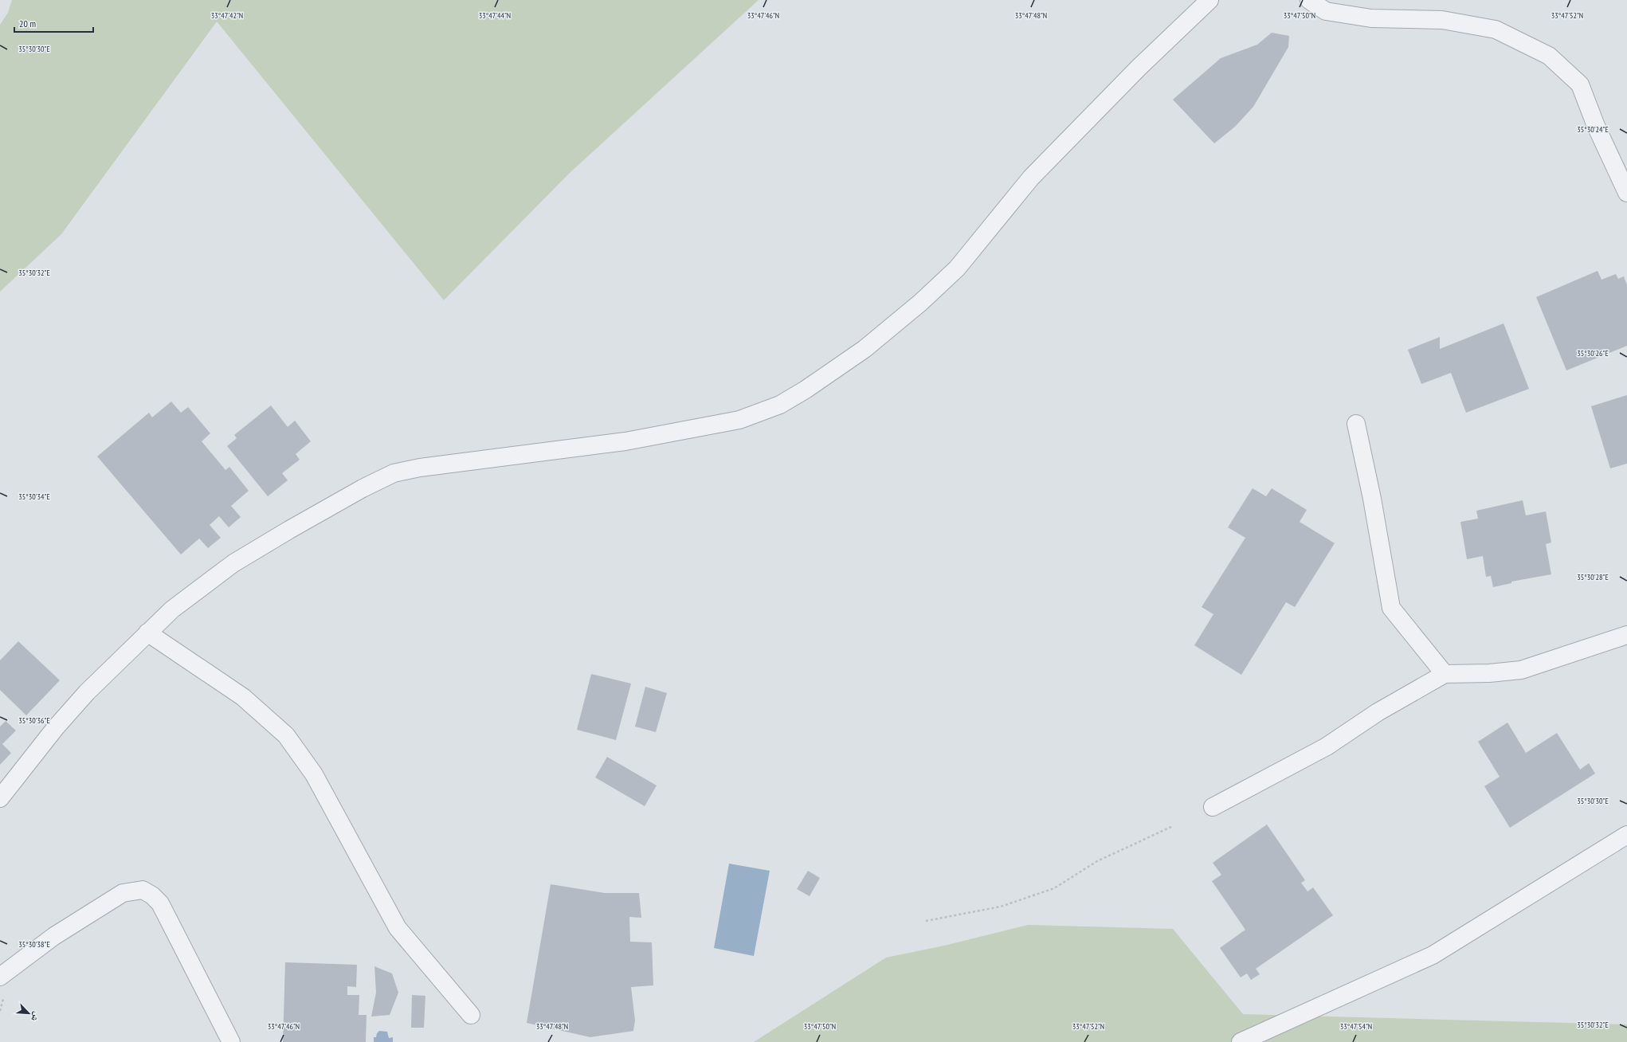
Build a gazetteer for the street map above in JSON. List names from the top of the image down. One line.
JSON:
{"scale_bar":"20 m","north":"bottom right","coordinates":["33°47'42\"N","33°47'44\"N","33°47'46\"N","33°47'48\"N","33°47'50\"N","33°47'52\"N","35°30'30\"E","35°30'24\"E","35°30'32\"E","35°30'26\"E","35°30'34\"E","35°30'28\"E","35°30'36\"E","35°30'38\"E","33°47'54\"N"]}
